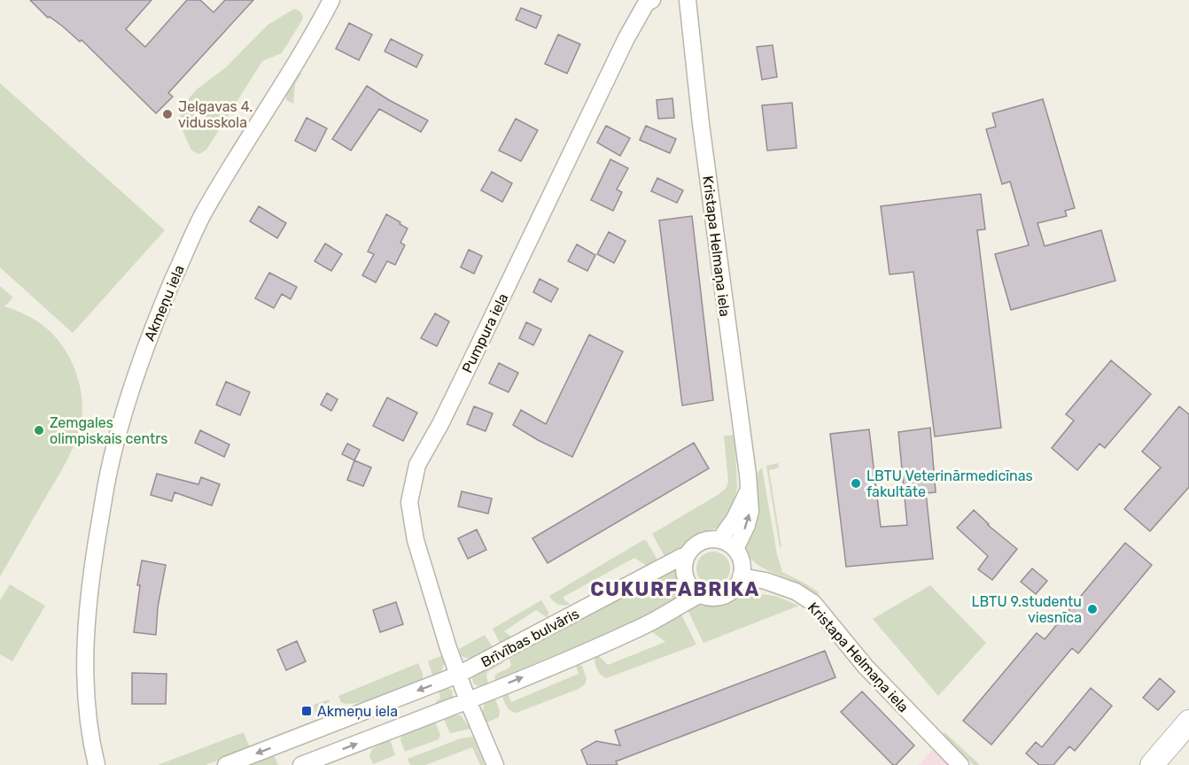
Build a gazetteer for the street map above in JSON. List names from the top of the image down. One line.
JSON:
{"streets":{"street":["Kristapa Helmaņa iela","Akmeņu iela","Pumpura iela","Brīvības bulvāris"]},"crossings":[["Kristapa Helmaņa iela","Brīvības bulvāris"],["Pumpura iela","Brīvības bulvāris"]],"districts":["CUKURFABRIKA"],"places":{"other":["Jelgavas 4. vidusskola","Zemgales olimpiskais centrs","LBTU Veterinārmedicīnas fakultāte","LBTU 9.studentu viesnīca"],"transit":["Akmeņu iela"]}}
